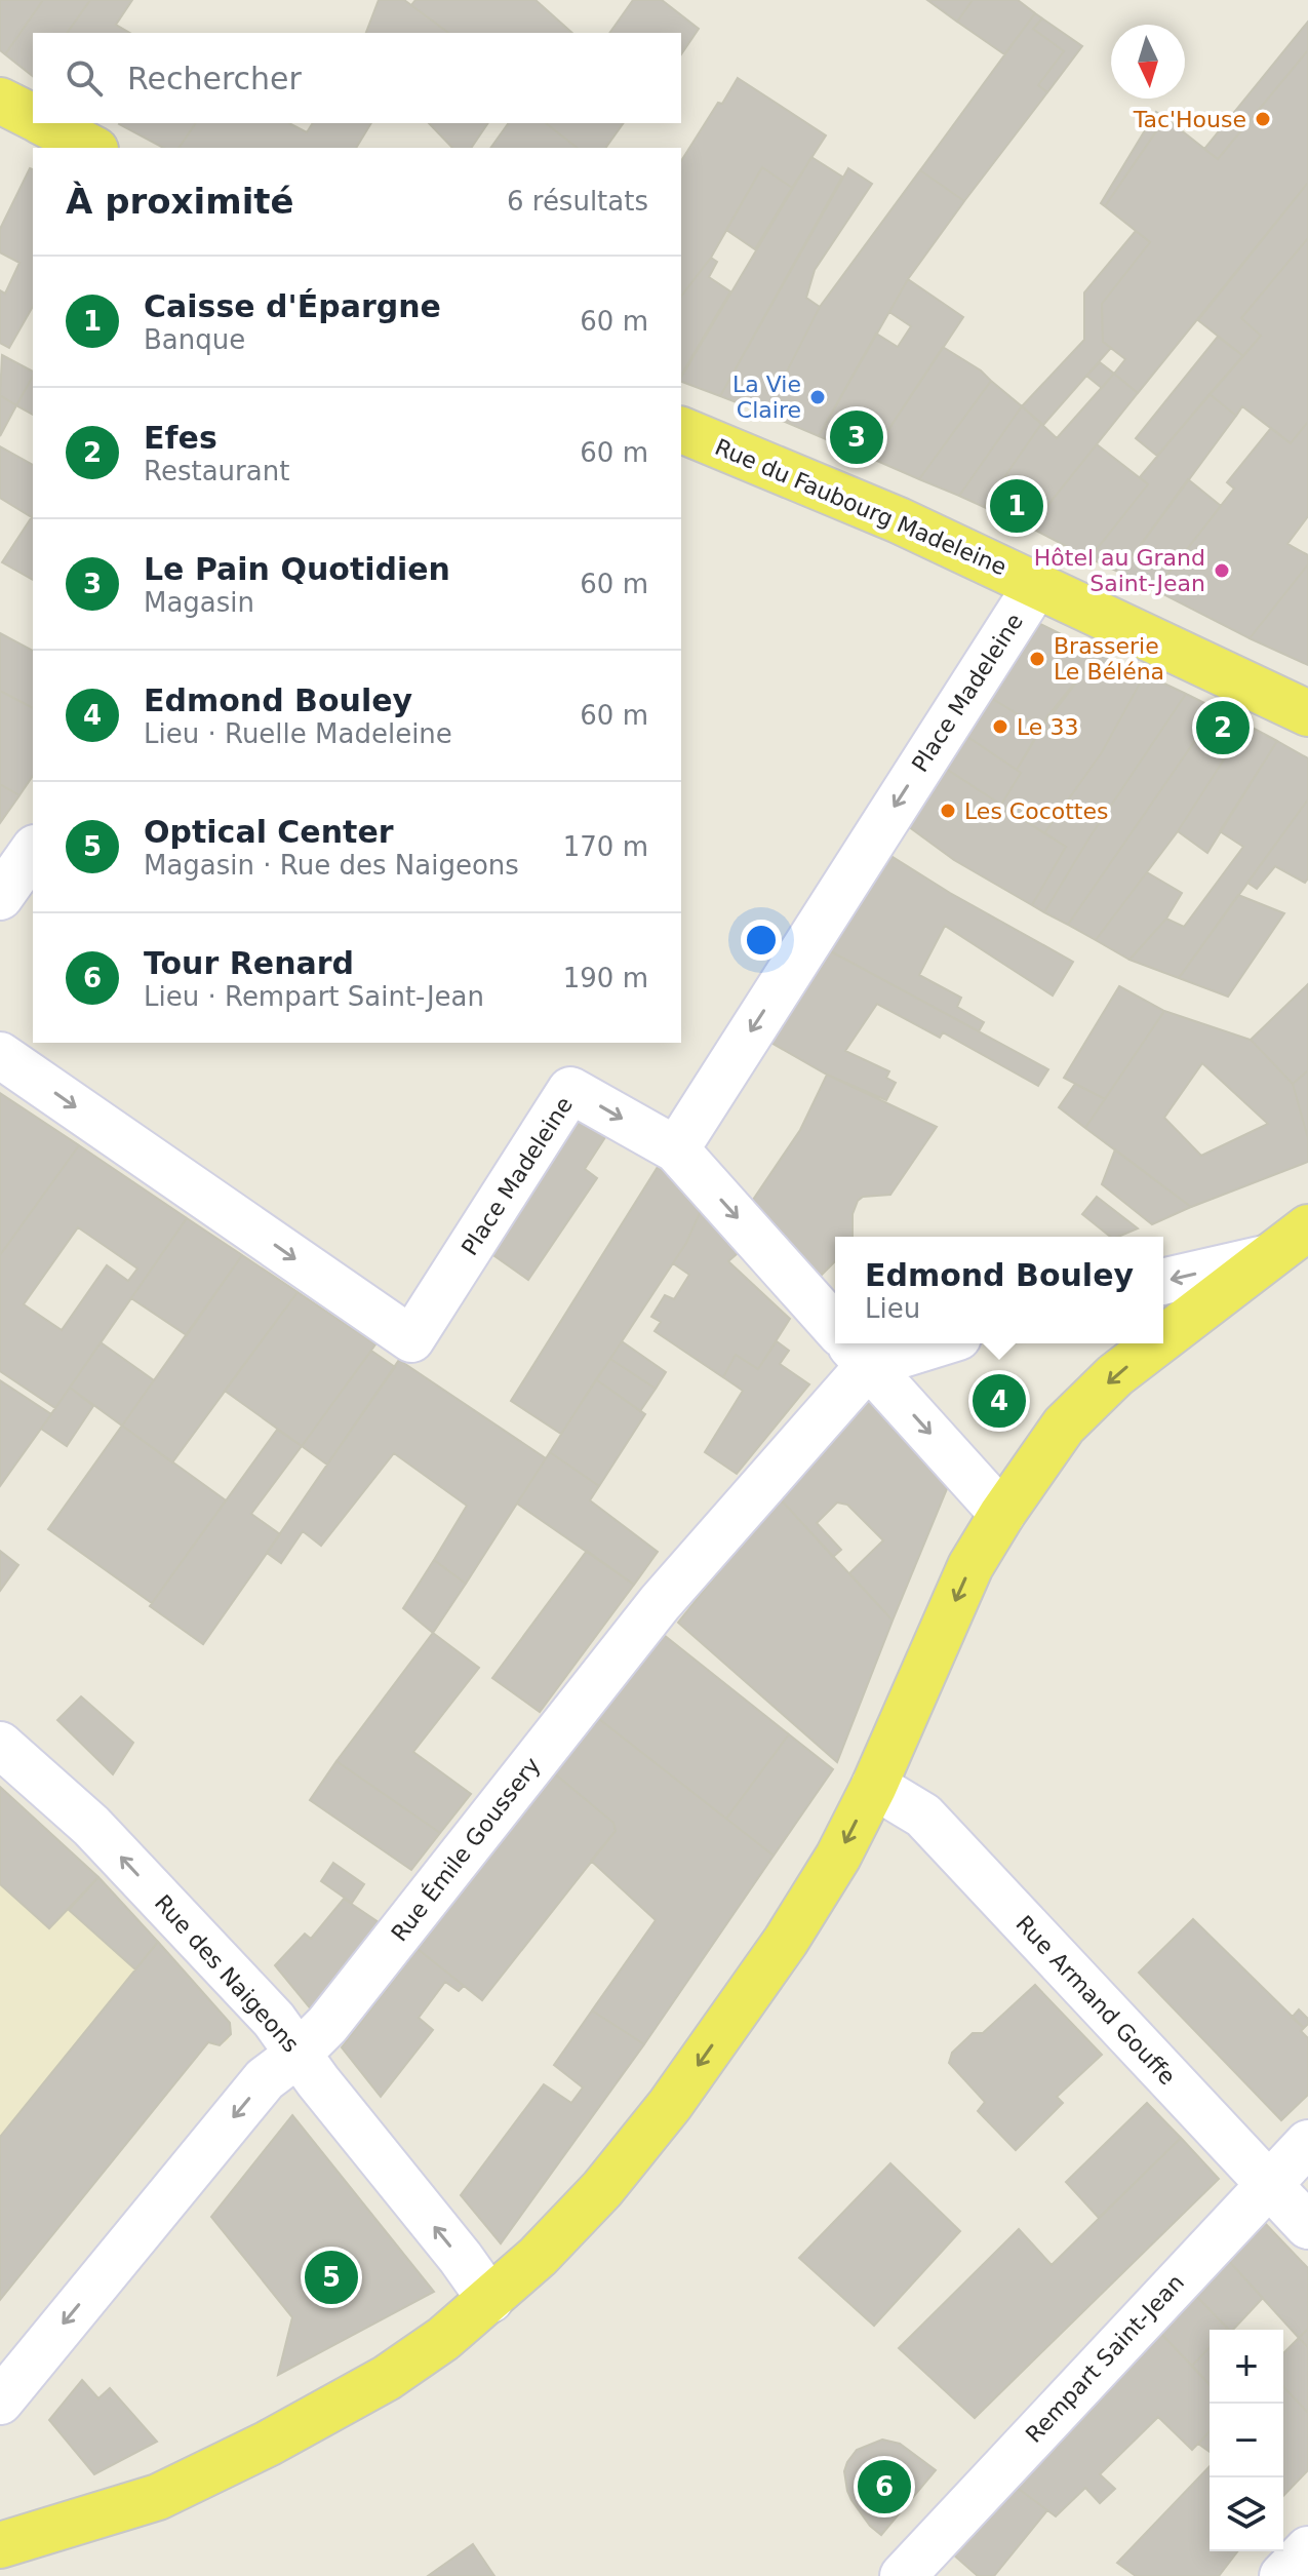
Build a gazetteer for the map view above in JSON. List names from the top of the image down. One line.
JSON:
{"streets":{"main road":["Rue du Faubourg Madeleine"],"street":["Place Madeleine","Rue Émile Goussery","Rue des Naigeons","Rue Armand Gouffe","Rempart Saint-Jean"]},"crossings":[["Rue du Faubourg Madeleine","Place Madeleine"],["Rue Émile Goussery","Rue des Naigeons"],["Rue Armand Gouffe","Rempart Saint-Jean"]],"one_way":["Rue des Naigeons"],"places":["Tac'House","La Vie Claire","Hôtel au Grand Saint-Jean","Brasserie Le Béléna","Le 33","Les Cocottes"],"north":"bottom","page":{"search":"Rechercher","heading":["À proximité","6 résultats"],"list":[{"mark":"1","name":"Caisse d'Épargne","note":"Banque","value":"60 m"},{"mark":"2","name":"Efes","note":"Restaurant","value":"60 m"},{"mark":"3","name":"Le Pain Quotidien","note":"Magasin","value":"60 m"},{"mark":"4","name":"Edmond Bouley","note":"Lieu · Ruelle Madeleine","value":"60 m"},{"mark":"5","name":"Optical Center","note":"Magasin · Rue des Naigeons","value":"170 m"},{"mark":"6","name":"Tour Renard","note":"Lieu · Rempart Saint-Jean","value":"190 m"}],"pins":["3","1","2","4","5","6"],"popup":["Edmond Bouley","Lieu"],"map_buttons":["+","−"]}}
